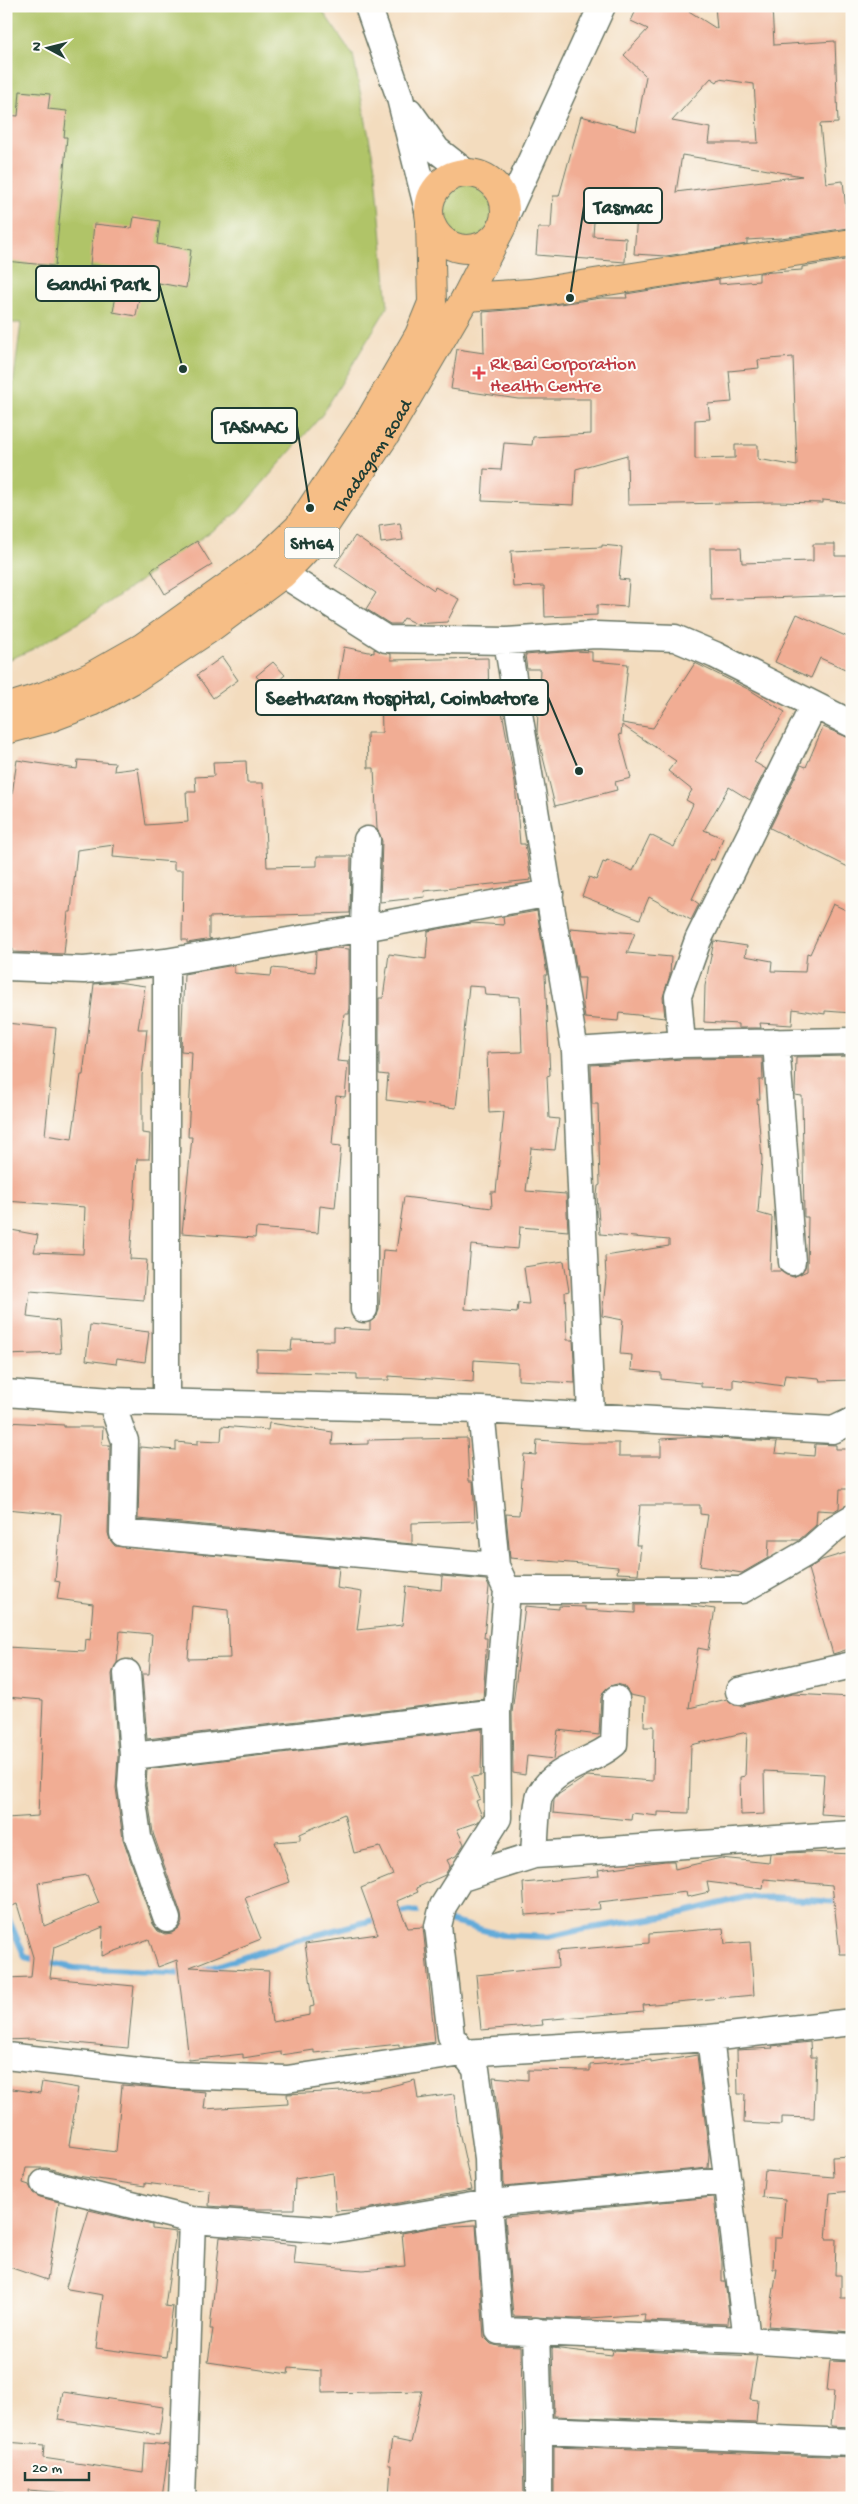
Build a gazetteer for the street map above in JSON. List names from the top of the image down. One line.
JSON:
{"streets":{"main road":["Thadagam Road","SH164"]},"crossings":[["Thadagam Road","SH164"]],"places":{"other":["Tasmac","Gandhi Park","TASMAC","Seetharam Hospital, Coimbatore"],"health":["Rk Bai Corporation Health Centre"]},"scale_bar":"20 m","north":"left"}
